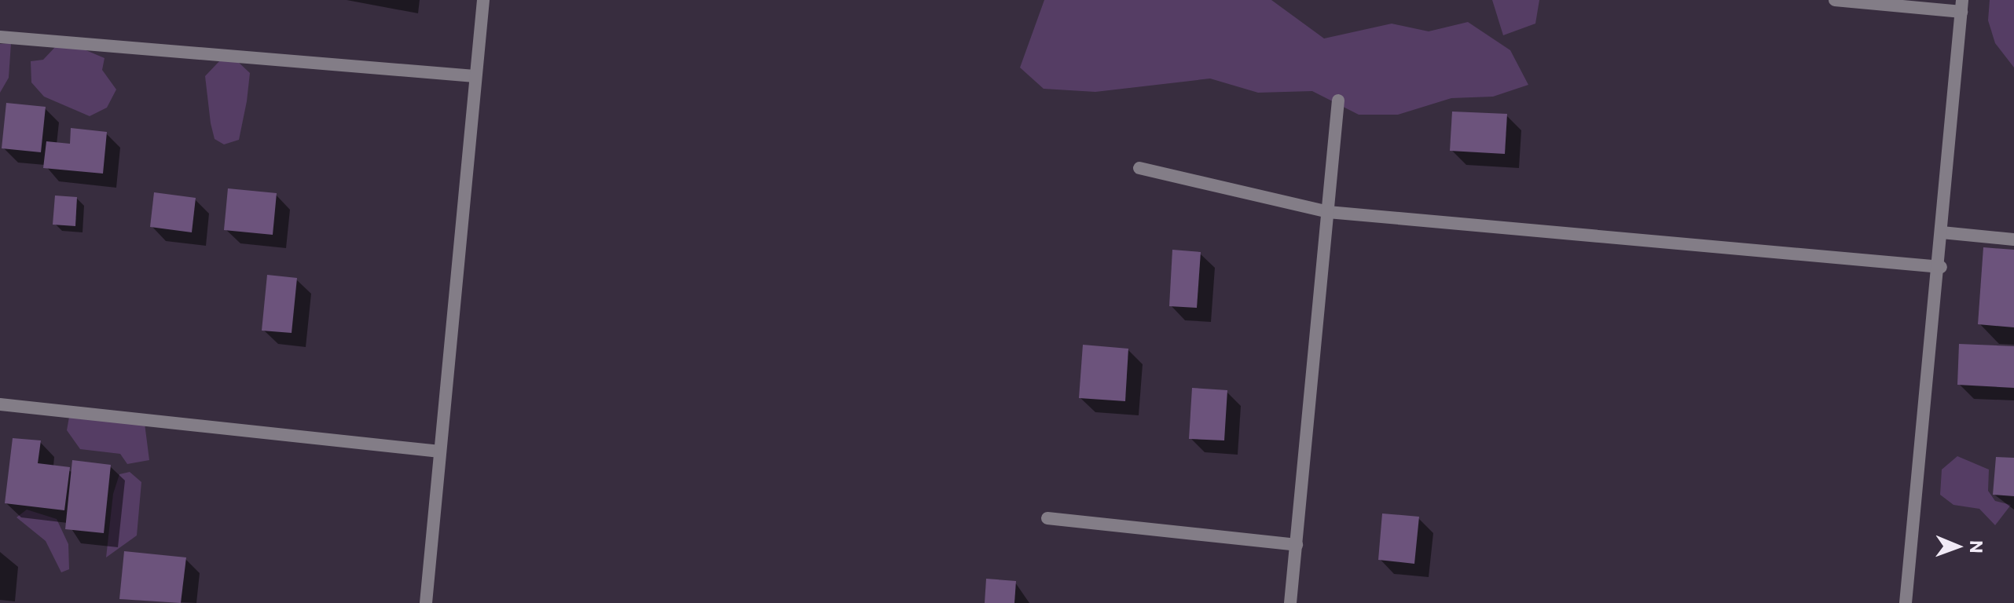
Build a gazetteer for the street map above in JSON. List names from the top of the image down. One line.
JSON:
{"north":"right"}
